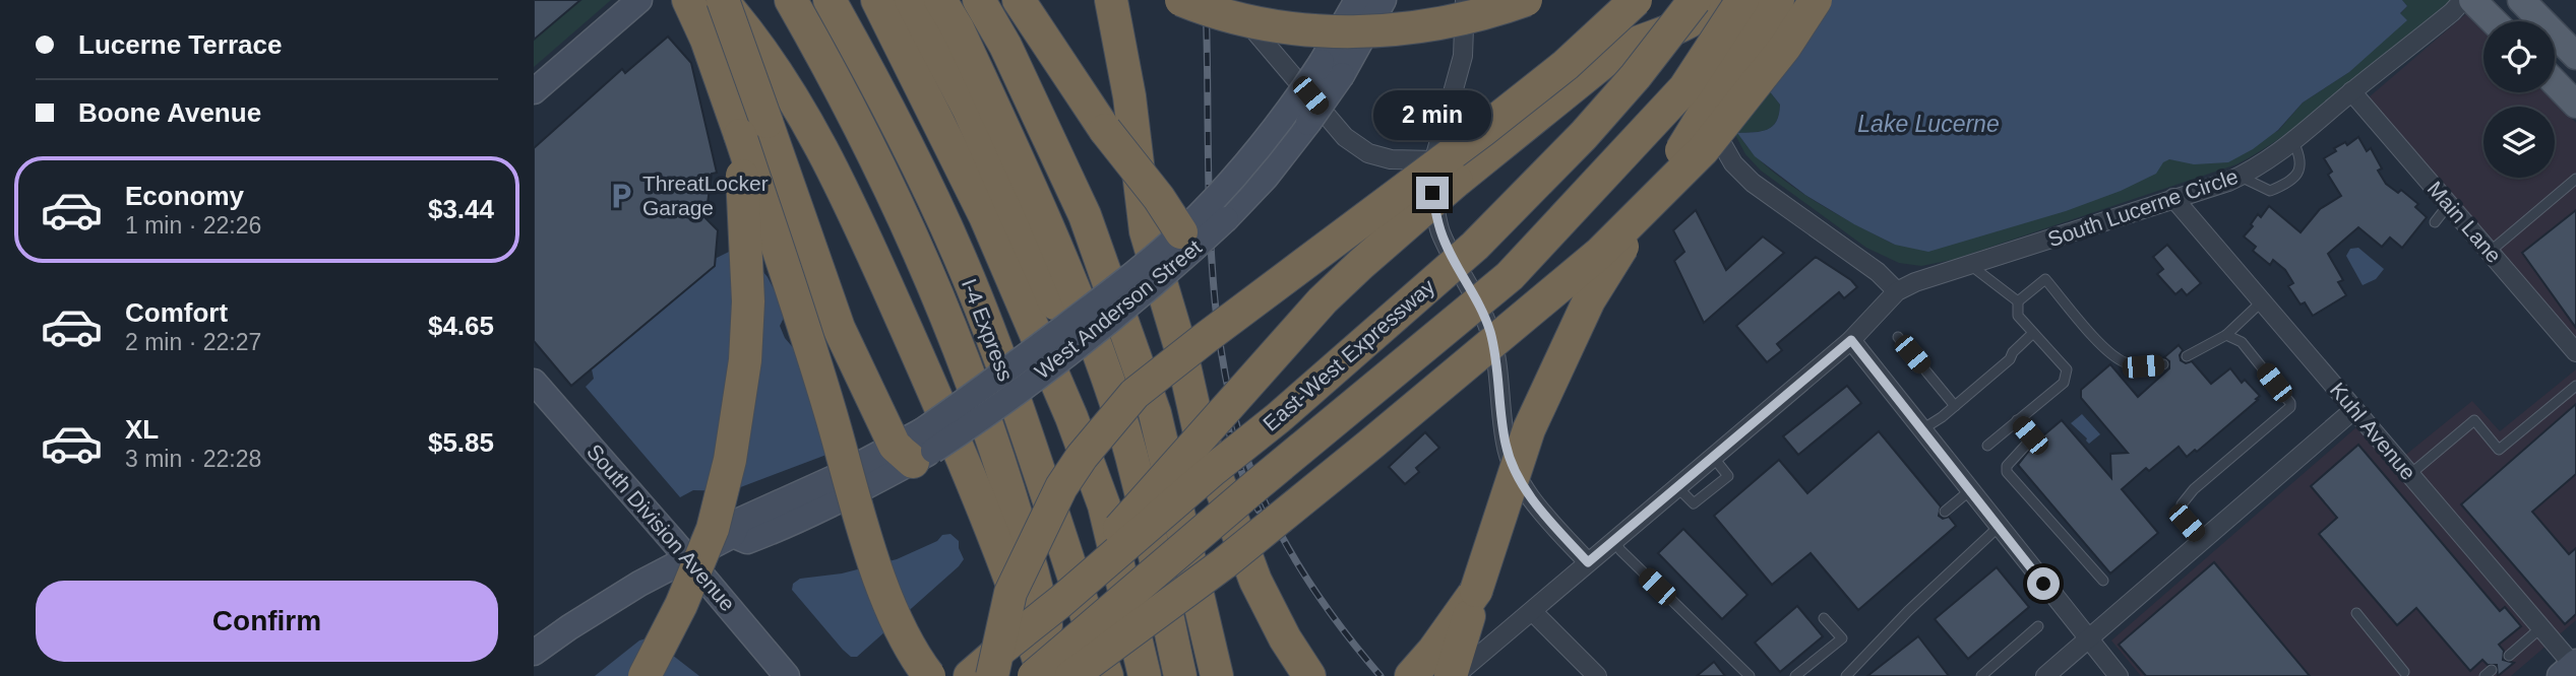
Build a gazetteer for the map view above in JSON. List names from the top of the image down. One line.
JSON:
{"streets":{"highway":["I-4 Express","East-West Expressway"],"main road":["West Anderson Street","South Division Avenue"],"street":["South Lucerne Circle","Main Lane","Kuhl Avenue"]},"crossings":[["South Lucerne Circle","Main Lane"],["South Lucerne Circle","Kuhl Avenue"],["West Anderson Street","South Division Avenue"]],"water":["Lake Lucerne"],"places":{"parking":["ThreatLocker Garage"]},"page":{"banner":["Lucerne Terrace","Boone Avenue"],"bubble":"2 min","list":[{"name":"Economy","note":"1 min · 22:26","value":"$3.44"},{"name":"Comfort","note":"2 min · 22:27","value":"$4.65"},{"name":"XL","note":"3 min · 22:28","value":"$5.85"}],"buttons":"Confirm"}}
